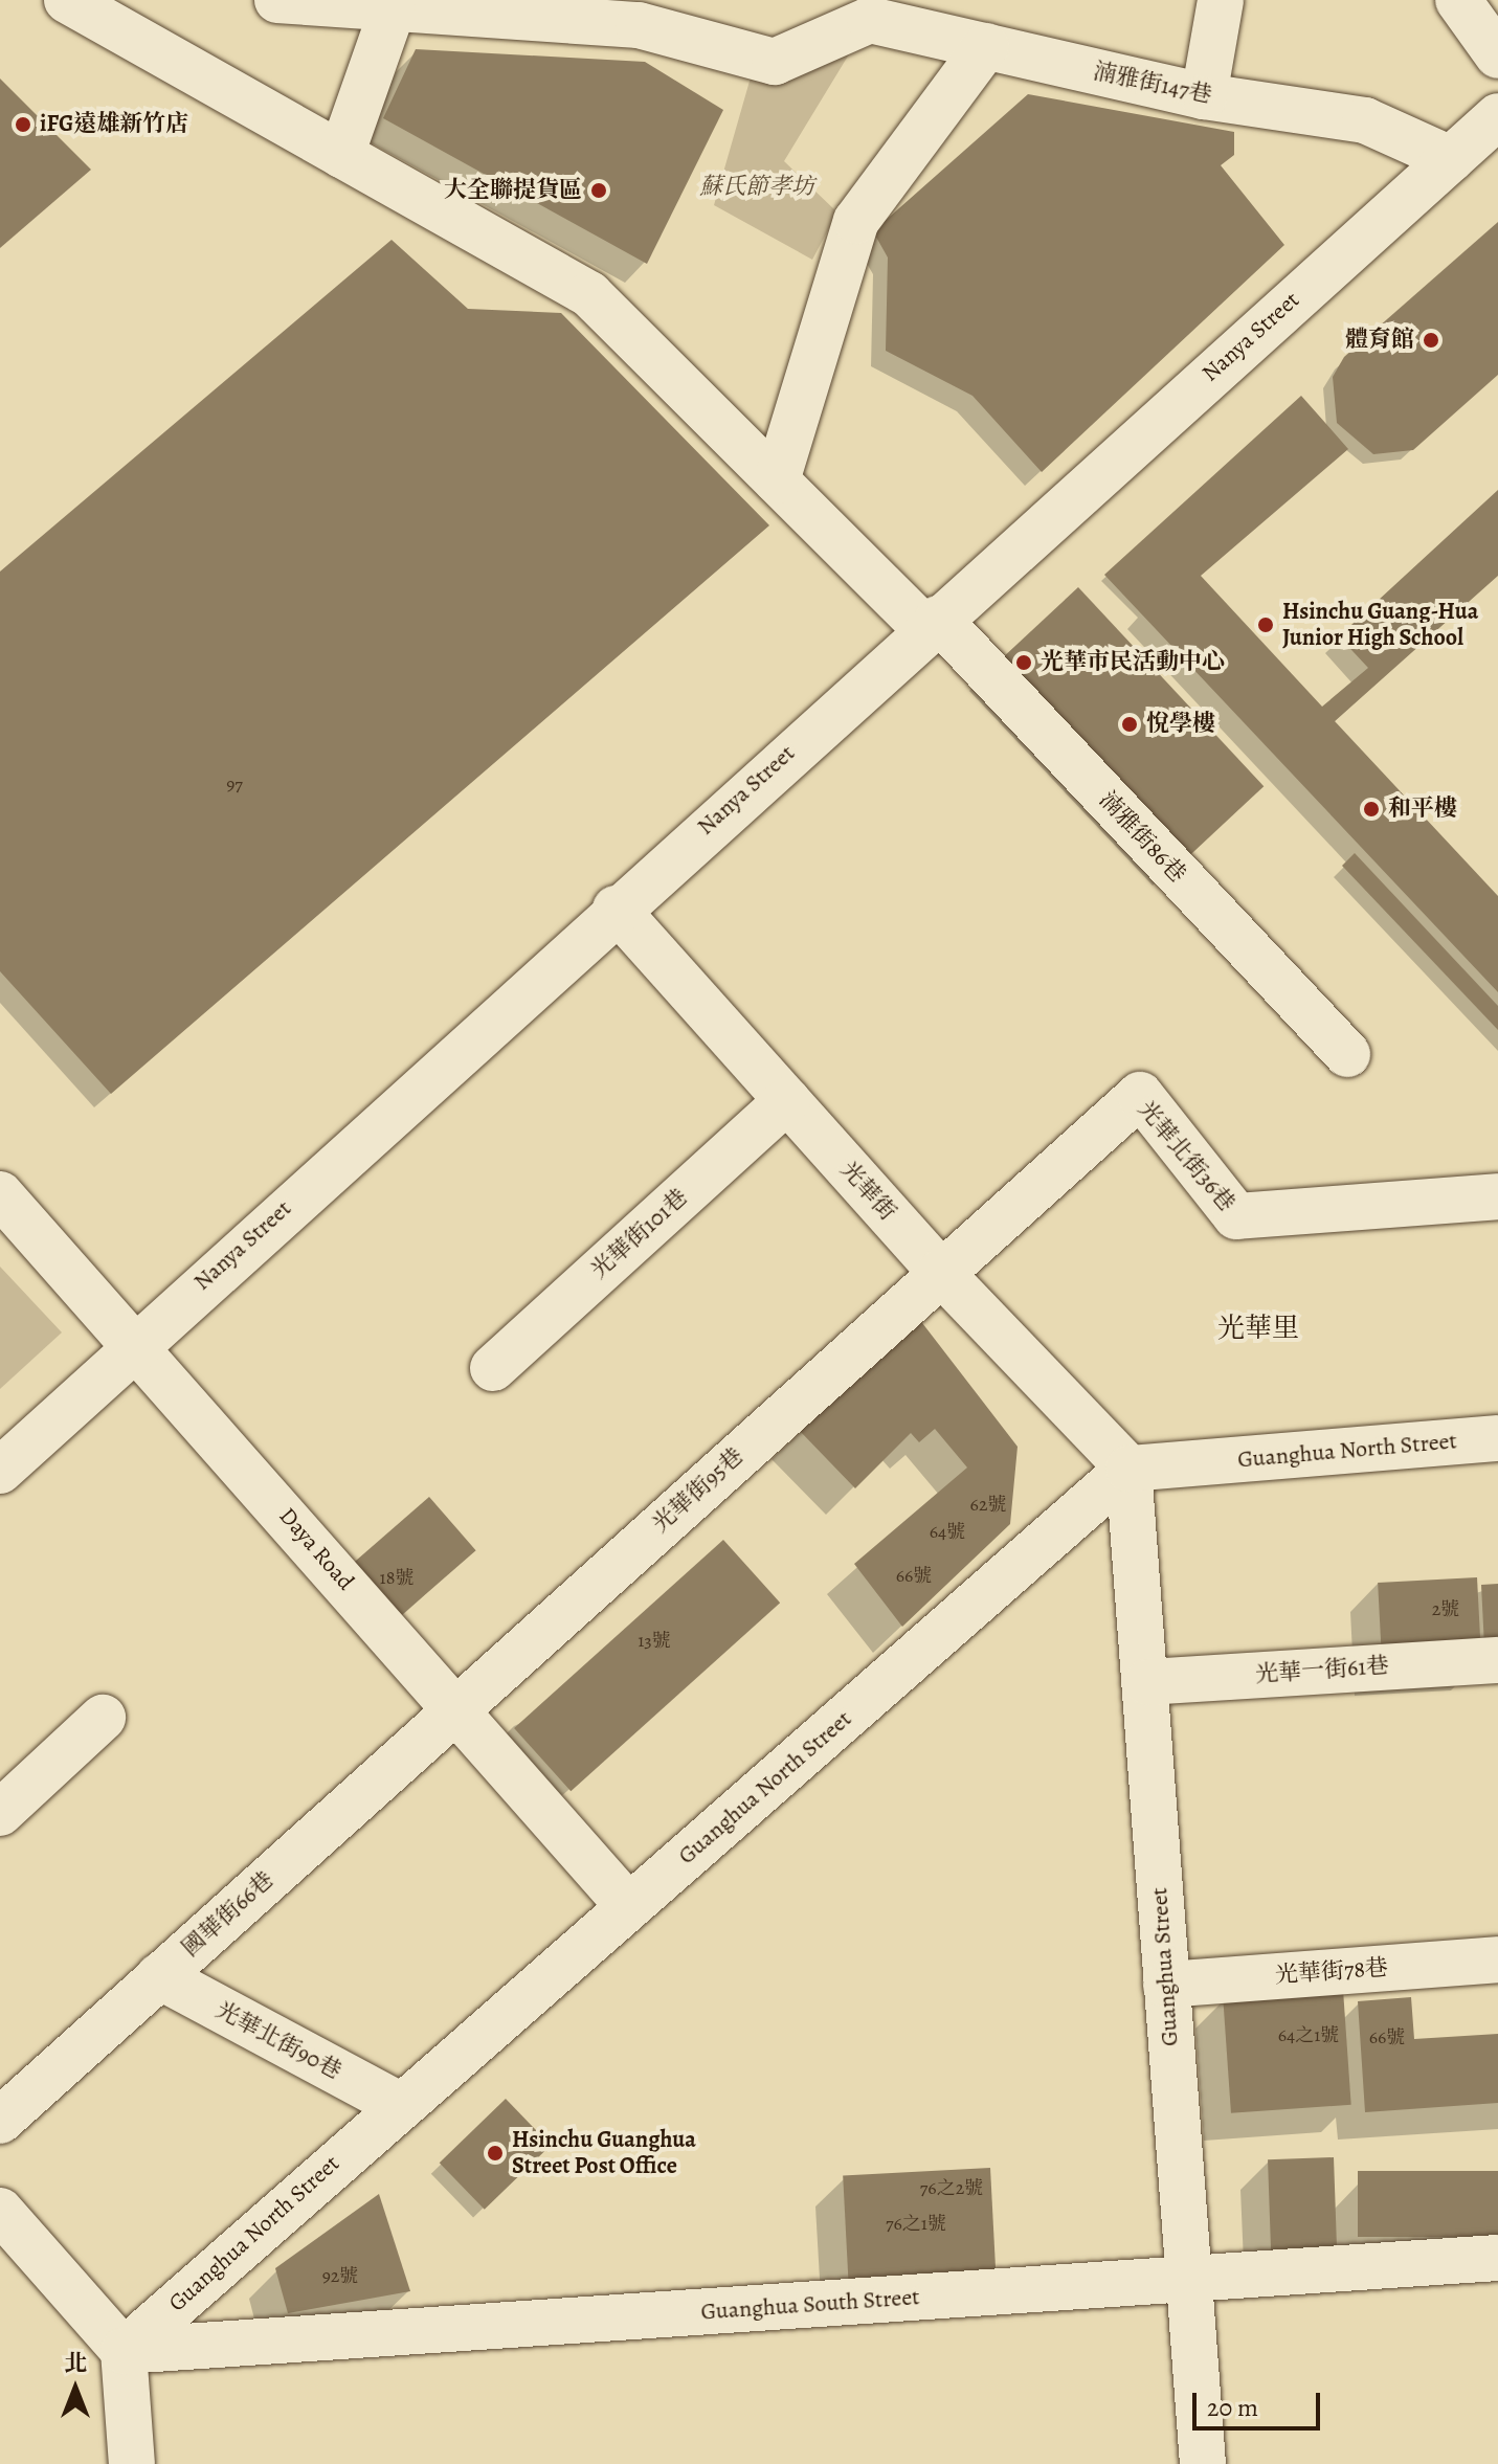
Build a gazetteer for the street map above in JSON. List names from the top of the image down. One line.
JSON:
{"streets":{"street":["湳雅街147巷","Nanya Street","湳雅街86巷","光華北街36巷","光華街","光華街101巷","Guanghua North Street","光華街95巷","Daya Road","光華一街61巷","國華街66巷","Guanghua Street","光華街78巷","光華北街90巷","Guanghua South Street"]},"crossings":[["湳雅街147巷","Nanya Street"],["Nanya Street","湳雅街86巷"],["Nanya Street","光華街"],["Nanya Street","Daya Road"],["光華北街36巷","光華街"],["光華北街36巷","光華街95巷"],["光華街","光華街101巷"],["光華街","Guanghua North Street"],["光華街","光華街95巷"],["光華街","Guanghua Street"],["Guanghua North Street","Daya Road"],["Guanghua North Street","Guanghua Street"],["Guanghua North Street","光華北街90巷"],["Guanghua North Street","Guanghua South Street"],["光華街95巷","Daya Road"],["光華街95巷","國華街66巷"],["Daya Road","國華街66巷"],["光華一街61巷","Guanghua Street"],["國華街66巷","光華北街90巷"],["Guanghua Street","光華街78巷"],["Guanghua Street","Guanghua South Street"]],"districts":["光華里"],"parks":["蘇氏節孝坊"],"places":["iFG遠雄新竹店","大全聯提貨區","體育館","Hsinchu Guang-Hua Junior High School","光華市民活動中心","悅學樓","和平樓","Hsinchu Guanghua Street Post Office"],"house_numbers":["97","62號","64號","66號","18號","2號","13號","64之1號","66號","76之2號","76之1號","92號"],"scale_bar":"20 m","north":"top"}
